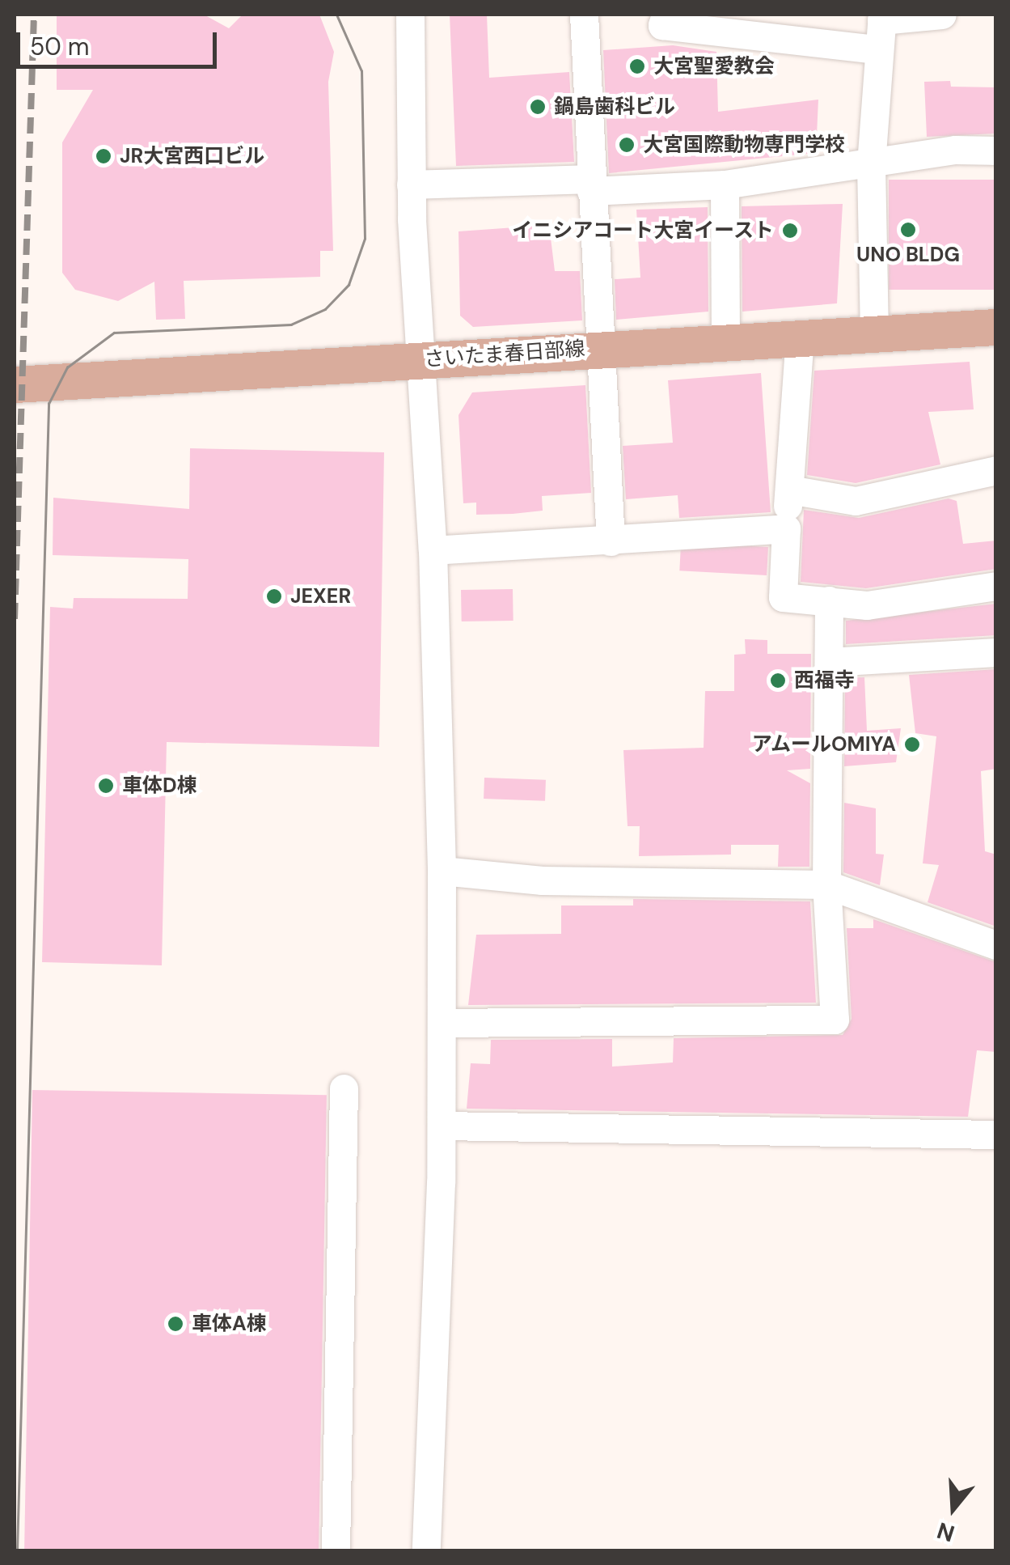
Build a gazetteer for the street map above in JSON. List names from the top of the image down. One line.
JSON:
{"streets":{"main road":["さいたま春日部線"]},"places":["大宮聖愛教会","鍋島歯科ビル","大宮国際動物専門学校","JR大宮西口ビル","UNO BLDG","イニシアコート大宮イースト","JEXER","西福寺","アムールOMIYA","車体D棟","車体A棟"],"scale_bar":"50 m","north":"bottom"}
